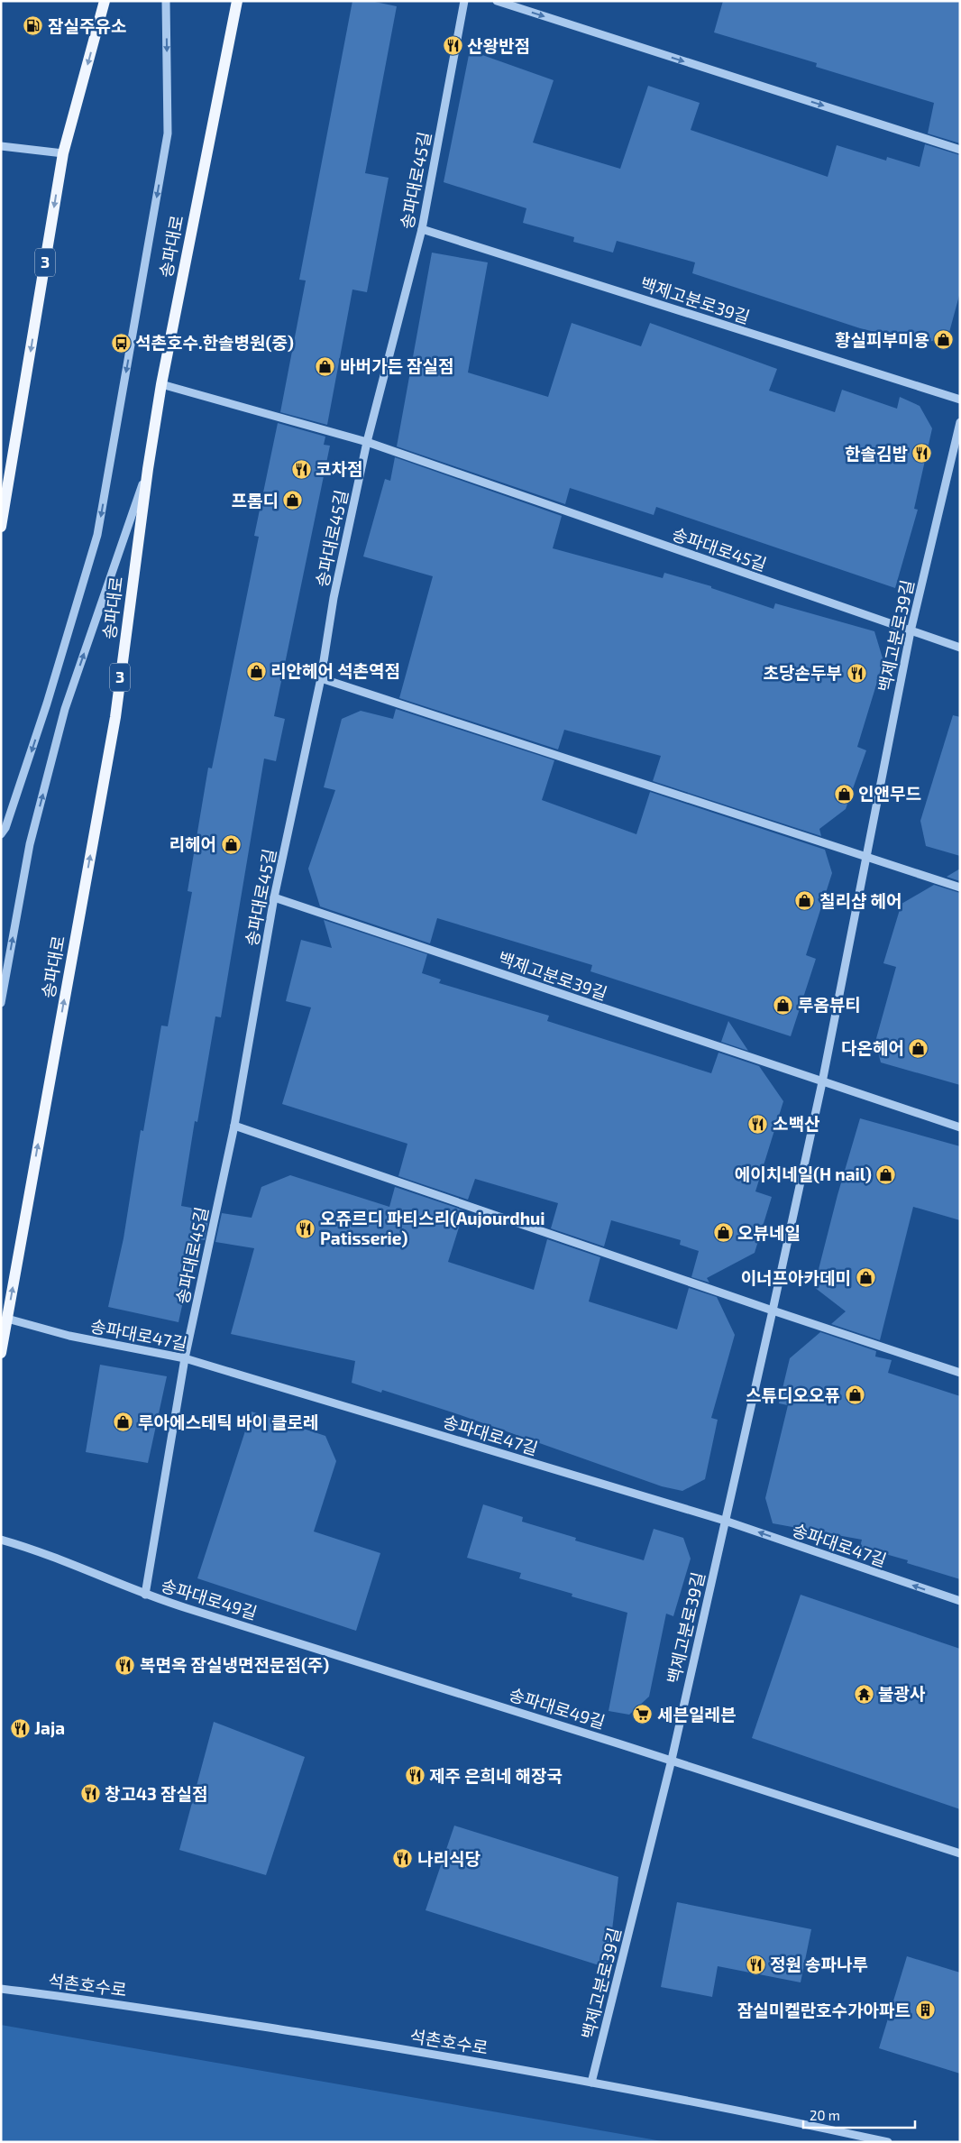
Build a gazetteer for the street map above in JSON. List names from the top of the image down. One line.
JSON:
{"streets":{"main road":["송파대로","3"],"street":["송파대로45길","백제고분로39길","송파대로47길","송파대로49길","석촌호수로"]},"crossings":[["송파대로45길","송파대로"],["송파대로45길","백제고분로39길"],["송파대로45길","송파대로47길"],["송파대로45길","송파대로49길"],["송파대로","송파대로47길"],["백제고분로39길","송파대로47길"],["백제고분로39길","송파대로49길"],["백제고분로39길","석촌호수로"],["송파대로47길","송파대로49길"]],"one_way":["송파대로"],"places":{"fuel station":["잠실주유소"],"restaurant":["산왕반점","한솔김밥","코차점","초당손두부","소백산","오쥬르디 파티스리(Aujourdhui Patisserie)","복면옥 잠실냉면전문점(주)","Jaja","제주 은희네 해장국","창고43 잠실점","나리식당","정원 송파나루"],"shop":["황실피부미용","바버가든 잠실점","프롬디","리안헤어 석촌역점","인앤무드","리헤어","칠리샵 헤어","루옴뷰티","다온헤어","에이치네일(H nail)","오뷰네일","이너프아카데미","스튜디오오퓨","루아에스테틱 바이 클로레"],"bus stop":["석촌호수.한솔병원(중)"],"temple":["불광사"],"supermarket":["세븐일레븐"],"building":["잠실미켈란호수가아파트"]},"scale_bar":"20 m"}
